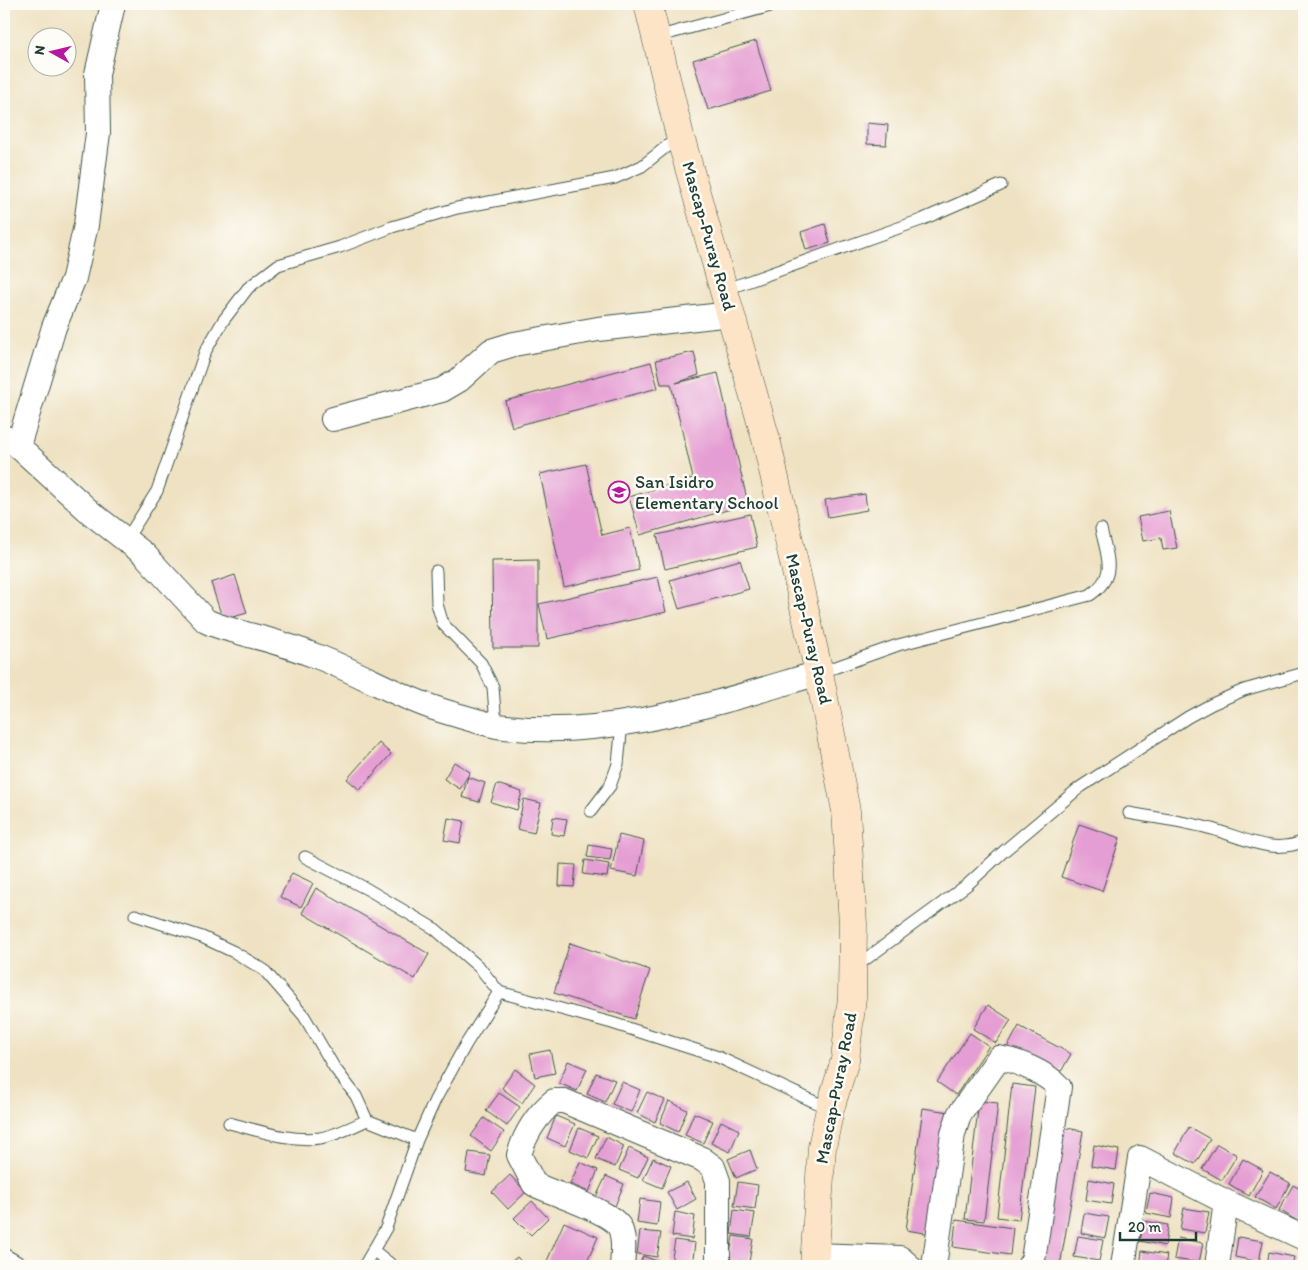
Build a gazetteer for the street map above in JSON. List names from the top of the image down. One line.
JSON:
{"streets":{"street":["Mascap-Puray Road"]},"places":{"school or university":["San Isidro Elementary School"]},"scale_bar":"20 m","north":"left"}
